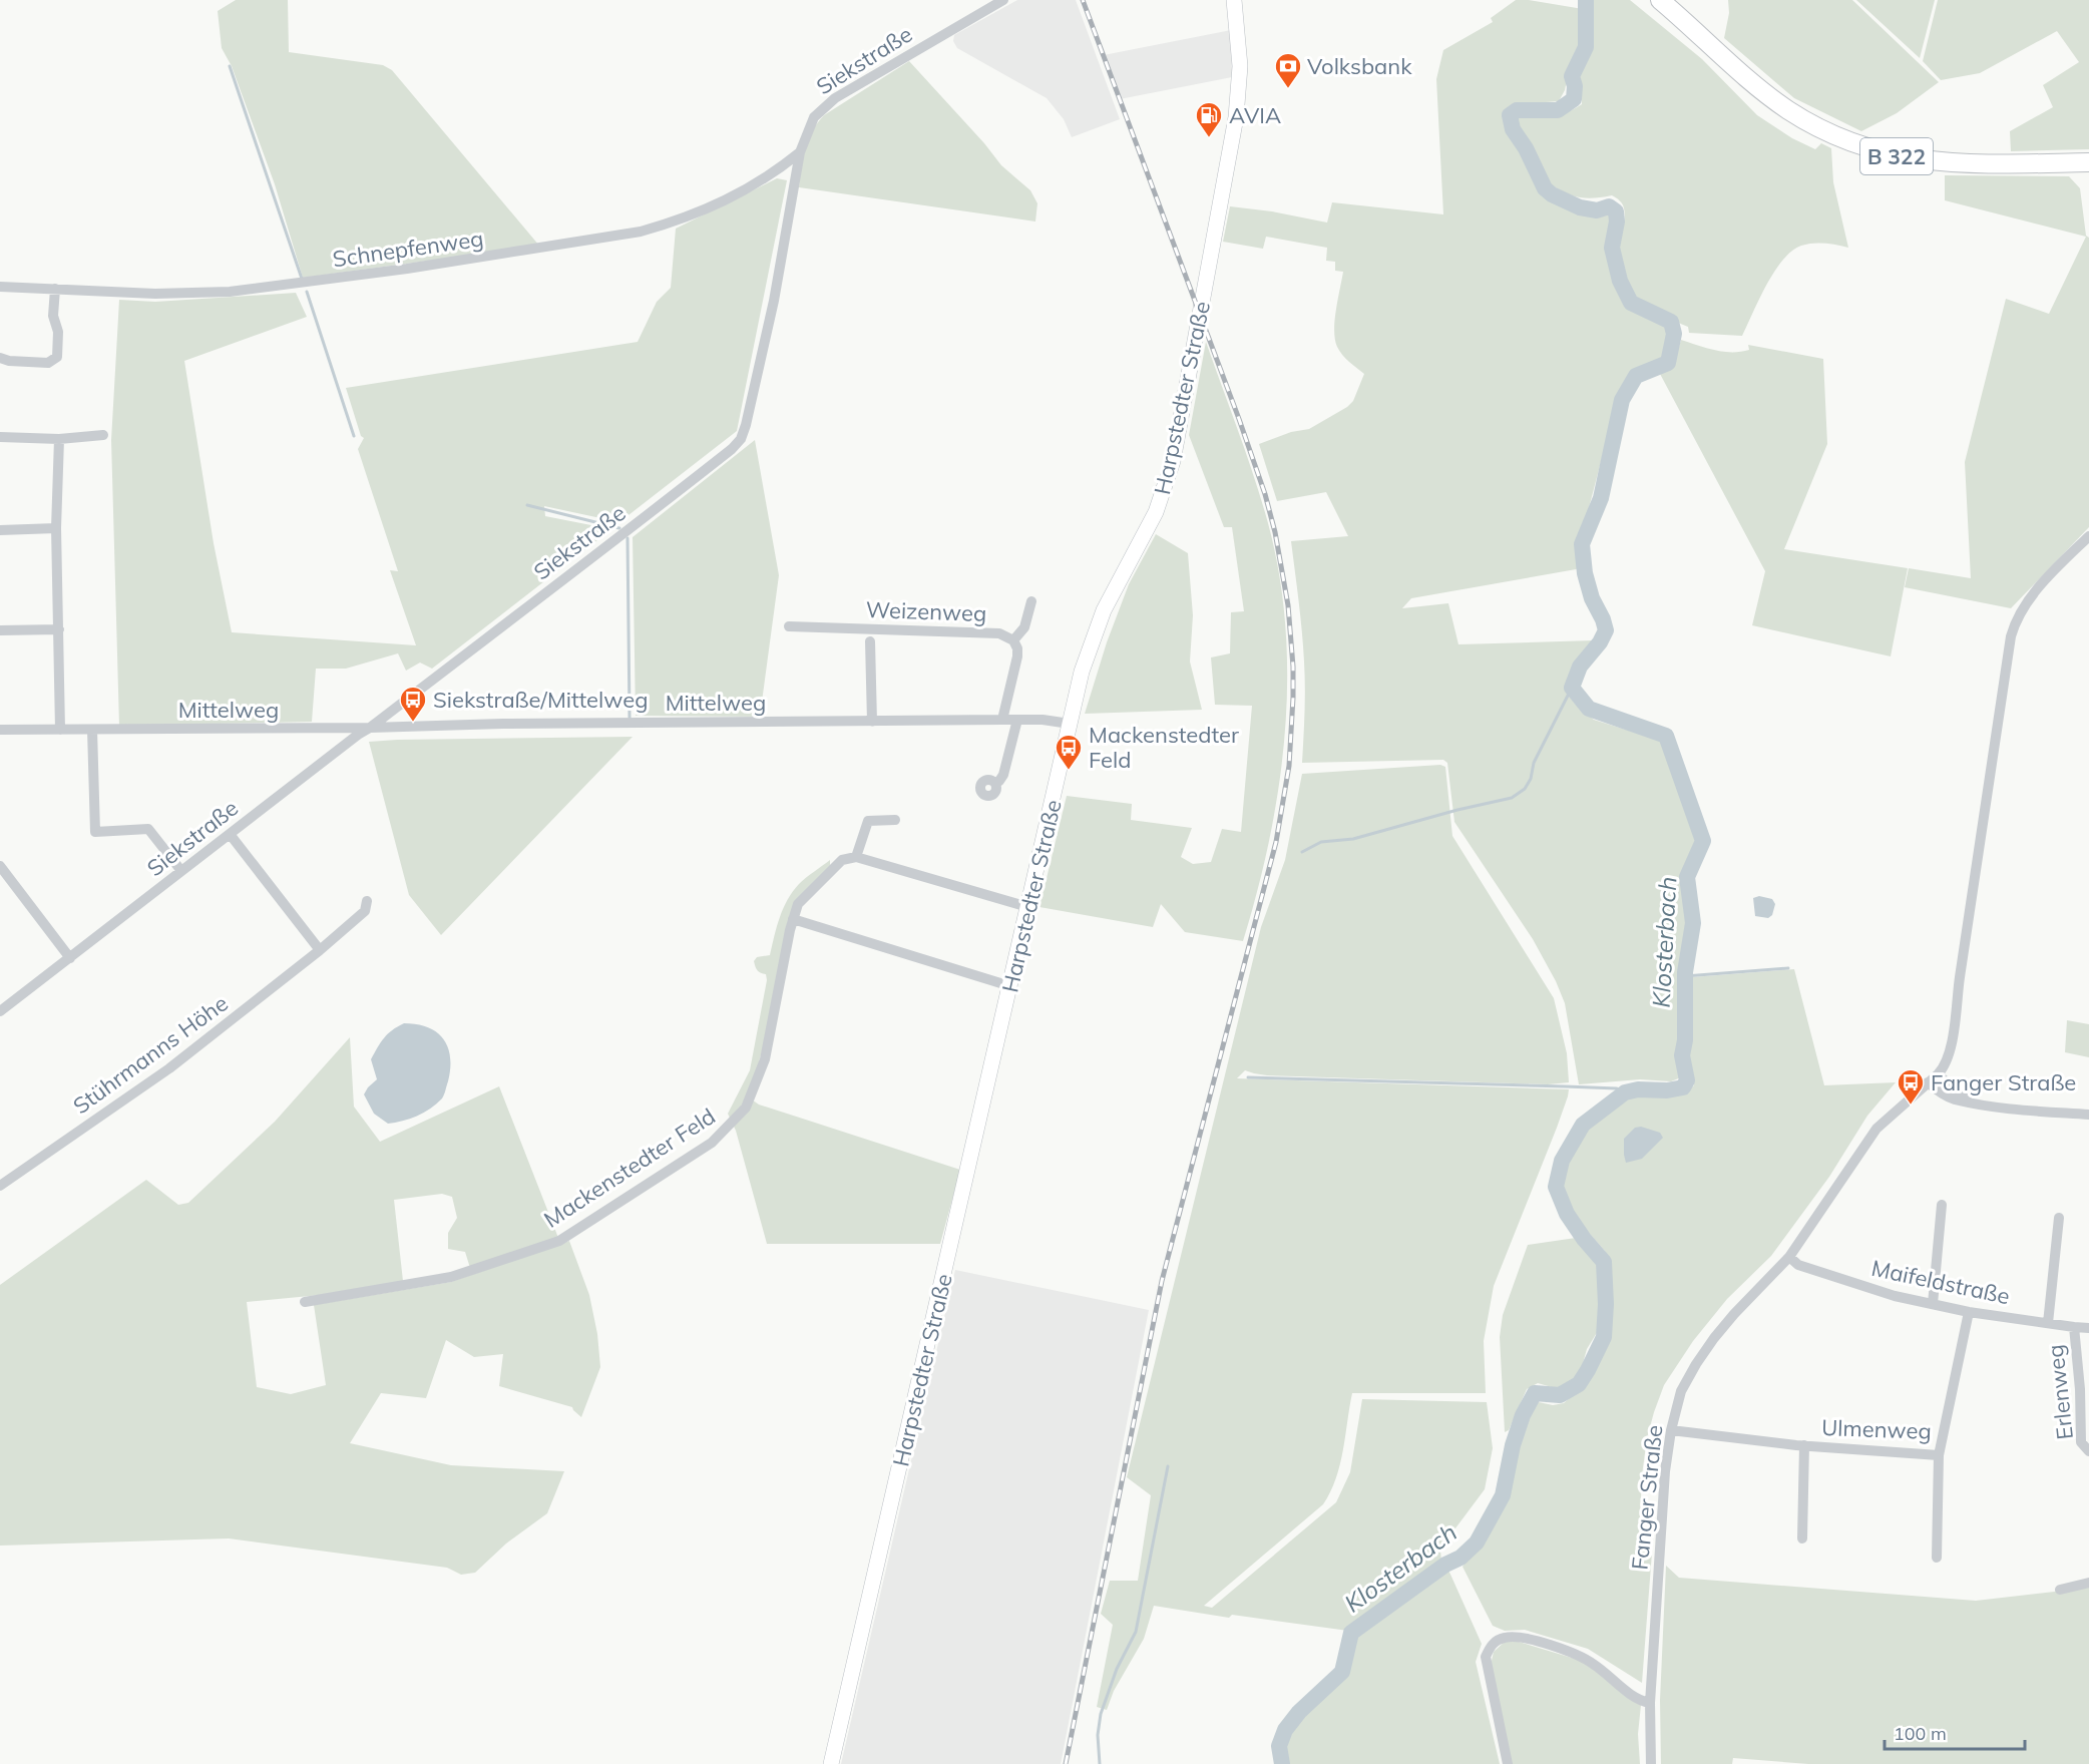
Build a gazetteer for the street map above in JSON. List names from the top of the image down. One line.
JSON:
{"streets":{"main road":["B 322"],"street":["Siekstraße","Schnepfenweg","Harpstedter Straße","Weizenweg","Mittelweg","Stührmanns Höhe","Mackenstedter Feld","Maifeldstraße","Erlenweg","Ulmenweg","Fanger Straße"]},"crossings":[["Siekstraße","Schnepfenweg"],["Siekstraße","Mittelweg"],["Harpstedter Straße","Mittelweg"],["Weizenweg","Mittelweg"],["Maifeldstraße","Erlenweg"],["Maifeldstraße","Ulmenweg"],["Maifeldstraße","Fanger Straße"],["Ulmenweg","Fanger Straße"]],"water":["Klosterbach"],"places":{"bank":["Volksbank"],"fuel station":["AVIA"],"bus stop":["Siekstraße/Mittelweg","Mackenstedter Feld","Fanger Straße"]},"scale_bar":"100 m"}
